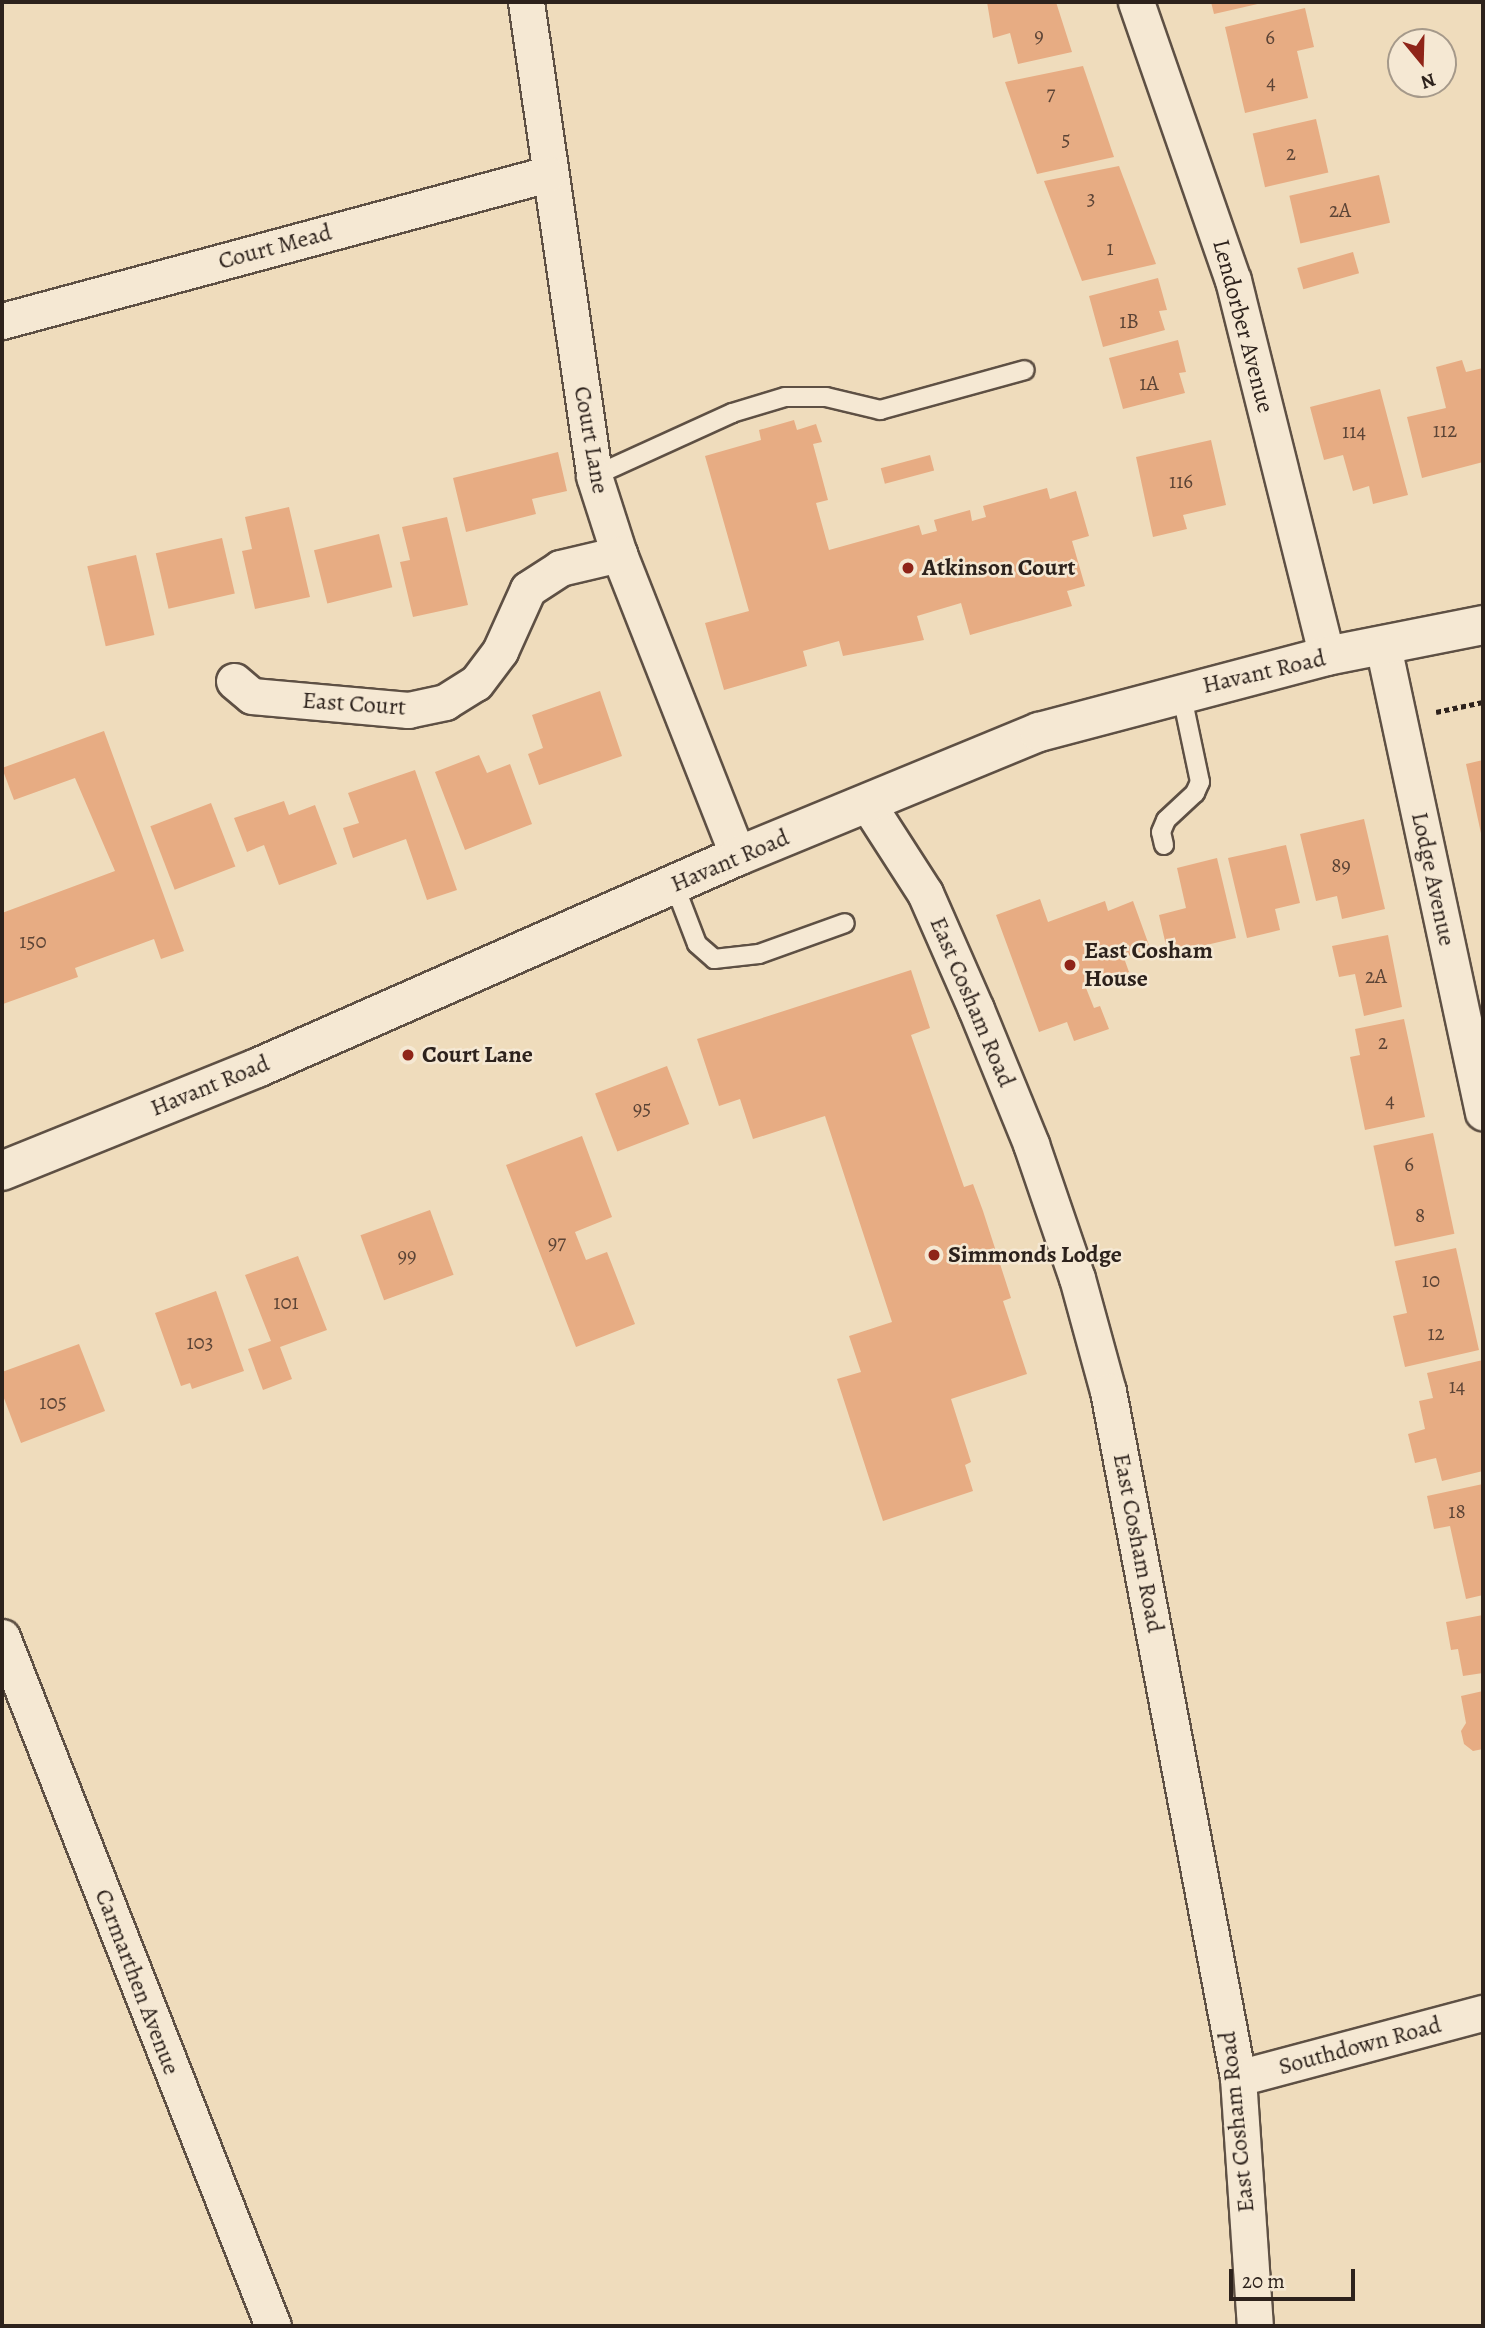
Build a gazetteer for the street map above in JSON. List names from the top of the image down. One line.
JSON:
{"streets":{"street":["Court Mead","Lendorber Avenue","Court Lane","Havant Road","East Court","Lodge Avenue","East Cosham Road","Carmarthen Avenue","Southdown Road"]},"crossings":[["Court Mead","Court Lane"],["Lendorber Avenue","Havant Road"],["Court Lane","Havant Road"],["Court Lane","East Court"],["Havant Road","Lodge Avenue"],["Havant Road","East Cosham Road"],["East Cosham Road","Southdown Road"]],"places":["Atkinson Court","East Cosham House","Court Lane","Simmonds Lodge"],"house_numbers":["9","6","4","7","5","2","3","2A","1","1B","1A","112","114","116","89","150","2A","2","4","95","6","8","97","99","10","101","12","103","14","105","18"],"scale_bar":"20 m","north":"bottom"}
